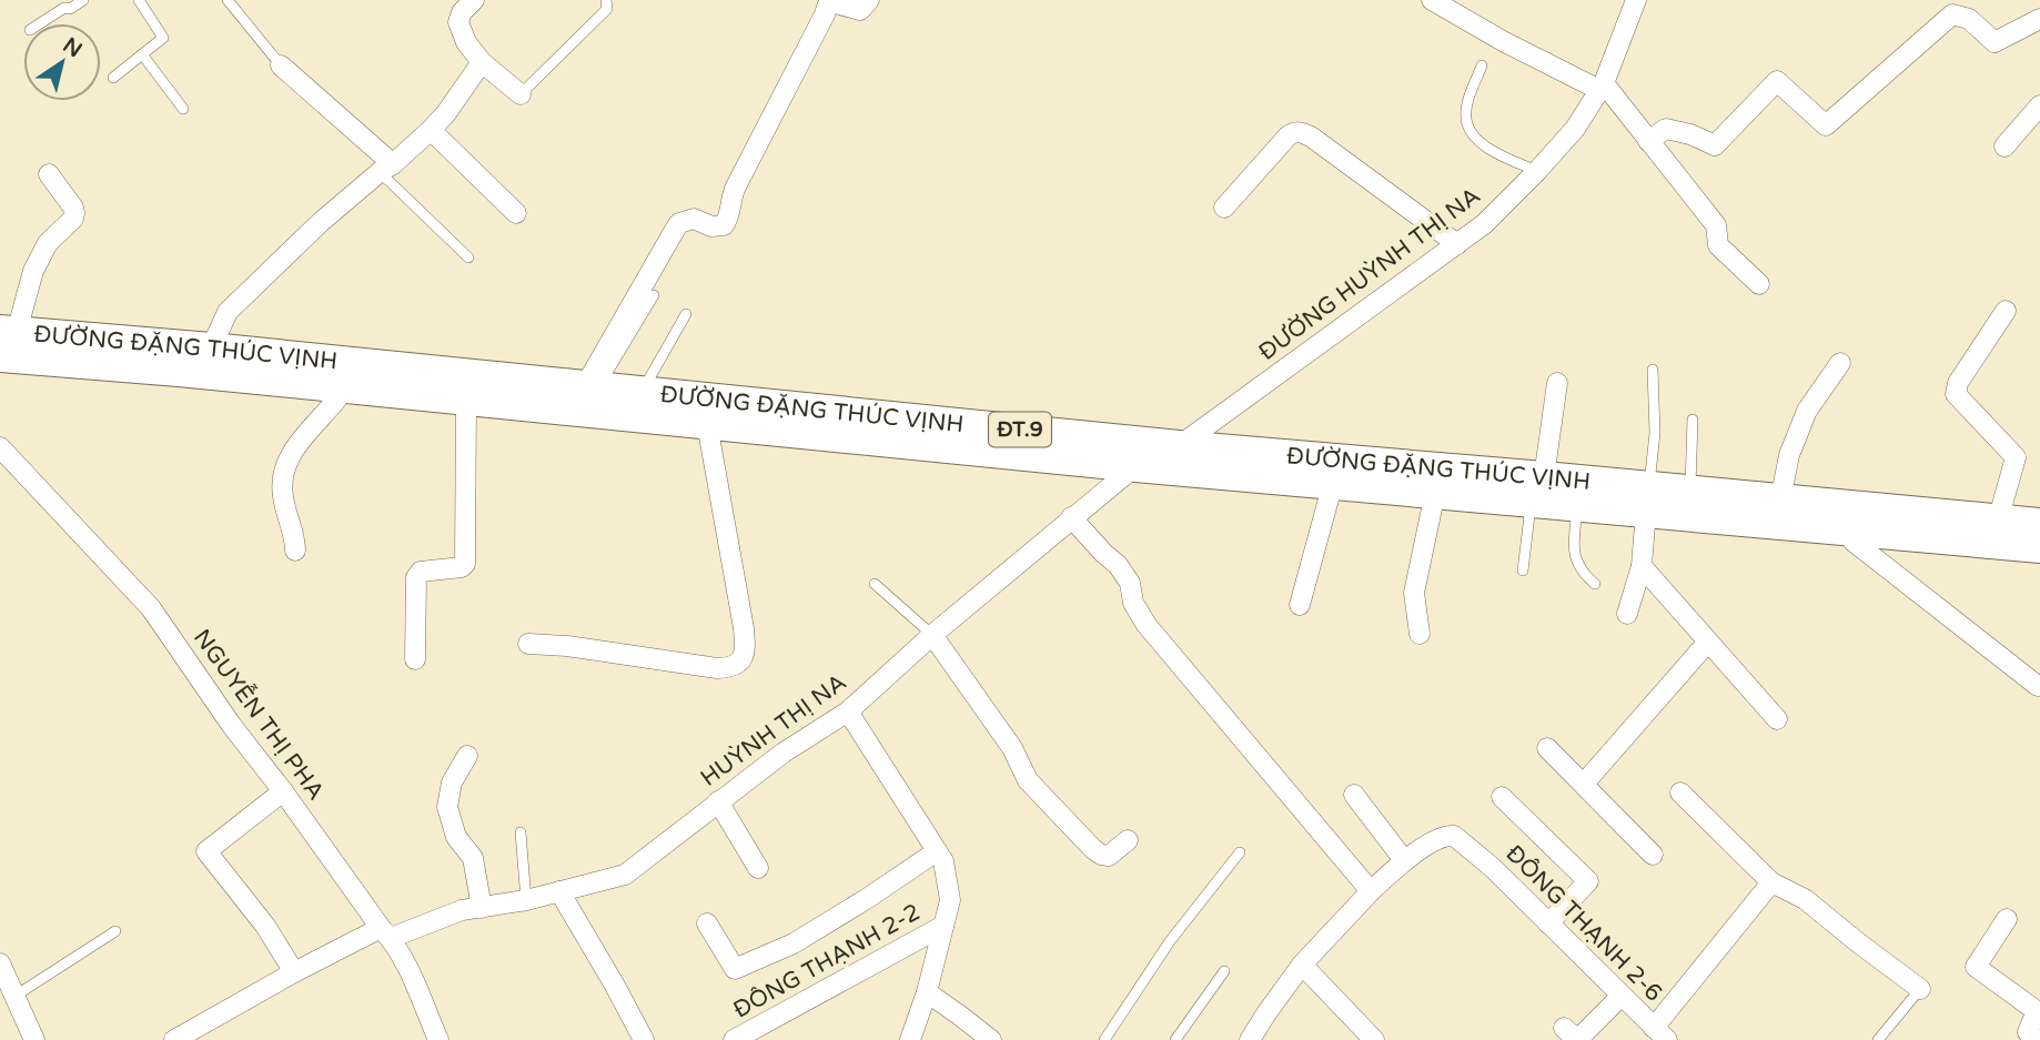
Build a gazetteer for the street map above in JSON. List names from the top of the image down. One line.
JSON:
{"streets":{"main road":["ĐƯỜNG ĐẶNG THÚC VỊNH","ĐT.9"],"street":["ĐƯỜNG HUỲNH THỊ NA","NGUYỄN THỊ PHA","HUỲNH THỊ NA","ĐÔNG THẠNH 2-6","ĐÔNG THẠNH 2-2"]},"crossings":[["ĐƯỜNG HUỲNH THỊ NA","ĐƯỜNG ĐẶNG THÚC VỊNH"],["ĐƯỜNG ĐẶNG THÚC VỊNH","HUỲNH THỊ NA"],["NGUYỄN THỊ PHA","HUỲNH THỊ NA"]],"north":"top right"}
